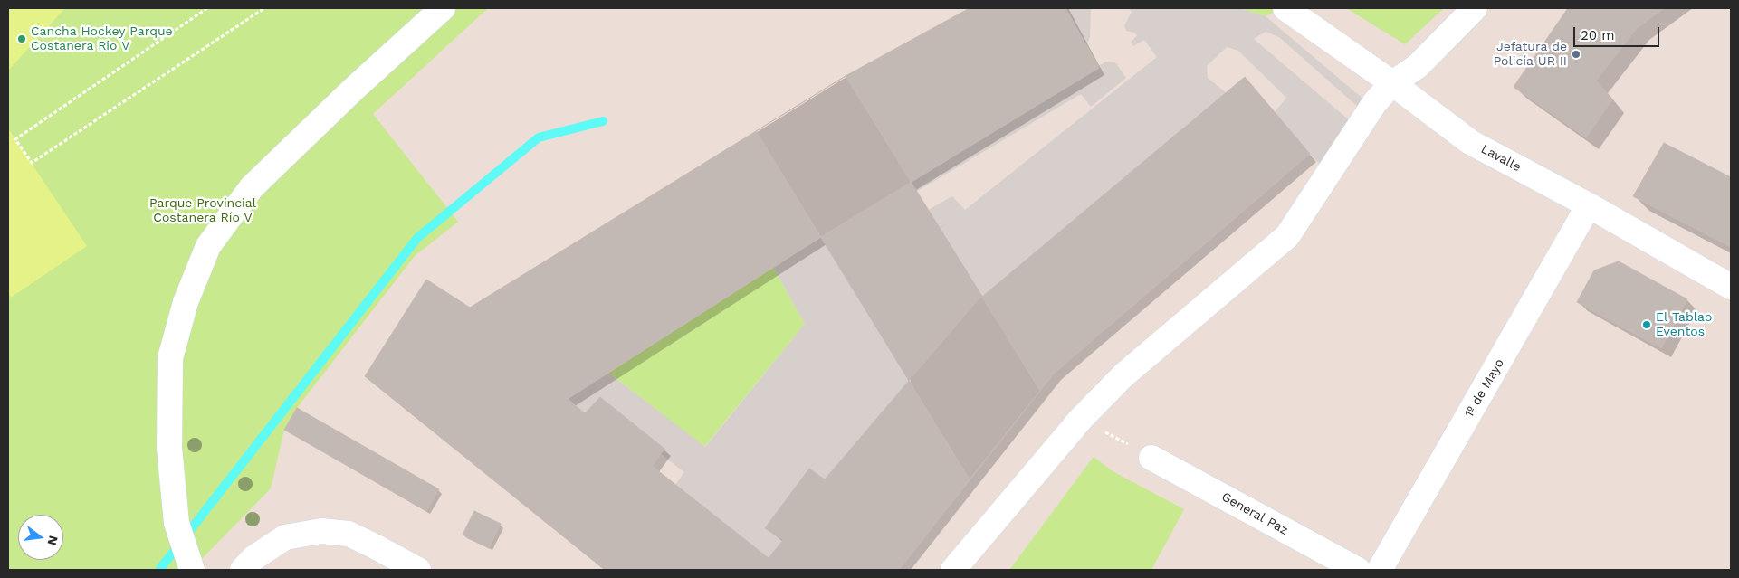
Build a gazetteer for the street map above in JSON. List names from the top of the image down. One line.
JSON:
{"streets":{"street":["Lavalle","1º de Mayo","General Paz"]},"crossings":[["Lavalle","1º de Mayo"]],"parks":["Parque Provincial Costanera Río V"],"places":["Cancha Hockey Parque Costanera Rio V","Jefatura de Policía UR II","El Tablao Eventos"],"scale_bar":"20 m","north":"right"}
